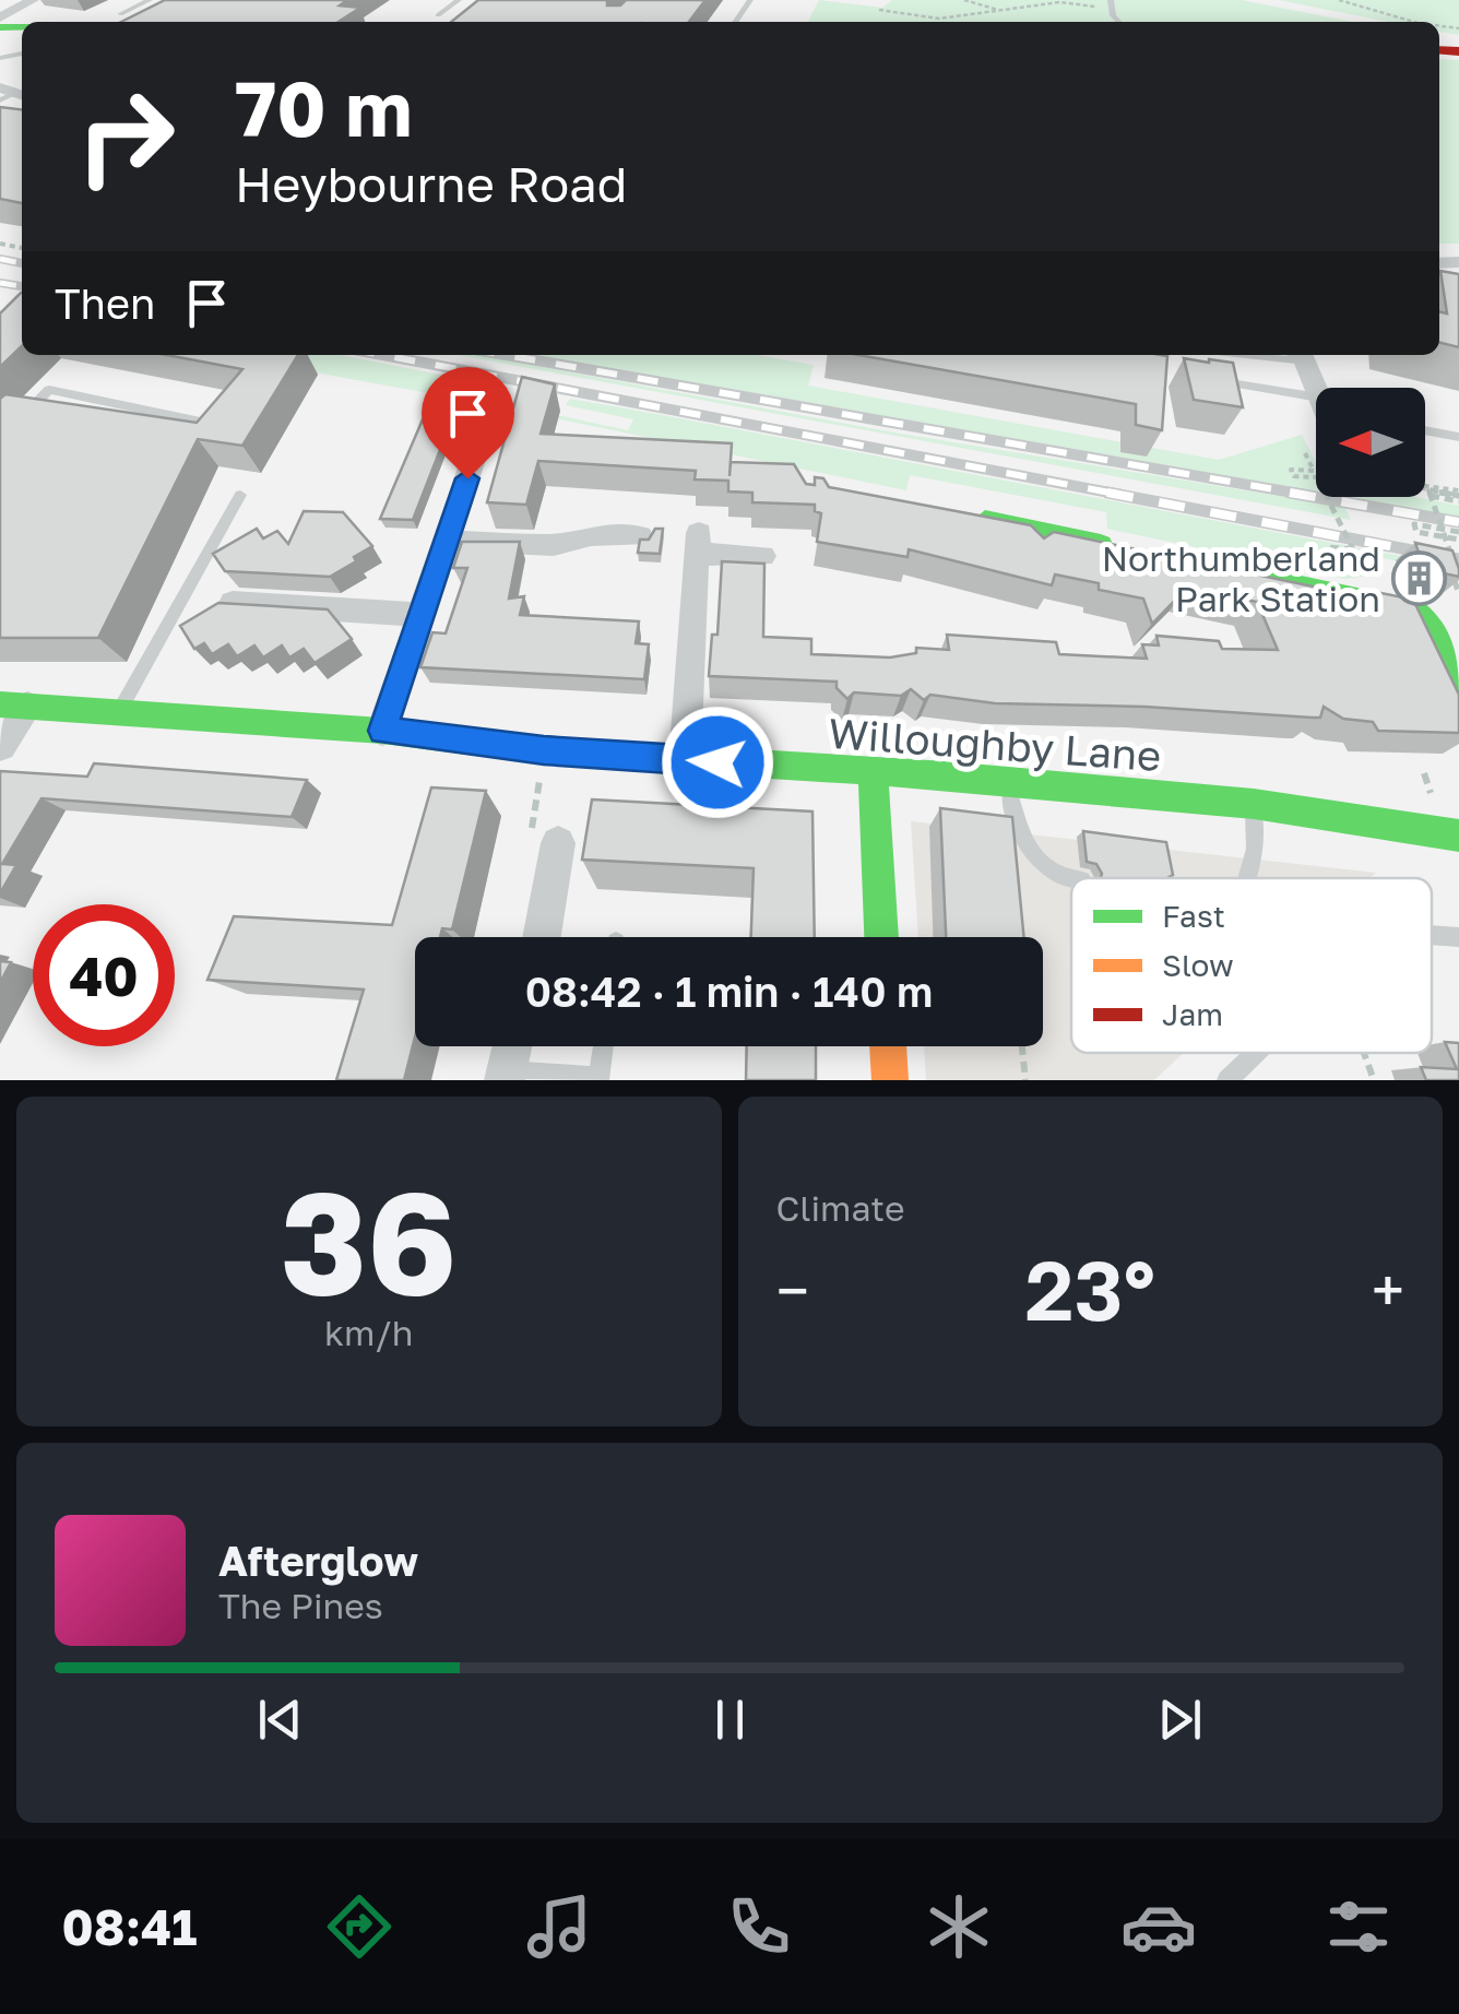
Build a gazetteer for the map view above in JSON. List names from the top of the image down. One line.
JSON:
{"streets":{"street":["Willoughby Lane"]},"places":{"building":["Northumberland Park Station"]},"legend":["Fast","Slow","Jam"],"north":"left","page":{"turn":["70 m","Heybourne Road"],"then":"Then","limit":"40","trip":"08:42 · 1 min · 140 m","tile":[["36","km/h"],"Climate"],"heat":["−","23°","+"],"song":["Afterglow","The Pines"],"tabs":"08:41"}}
